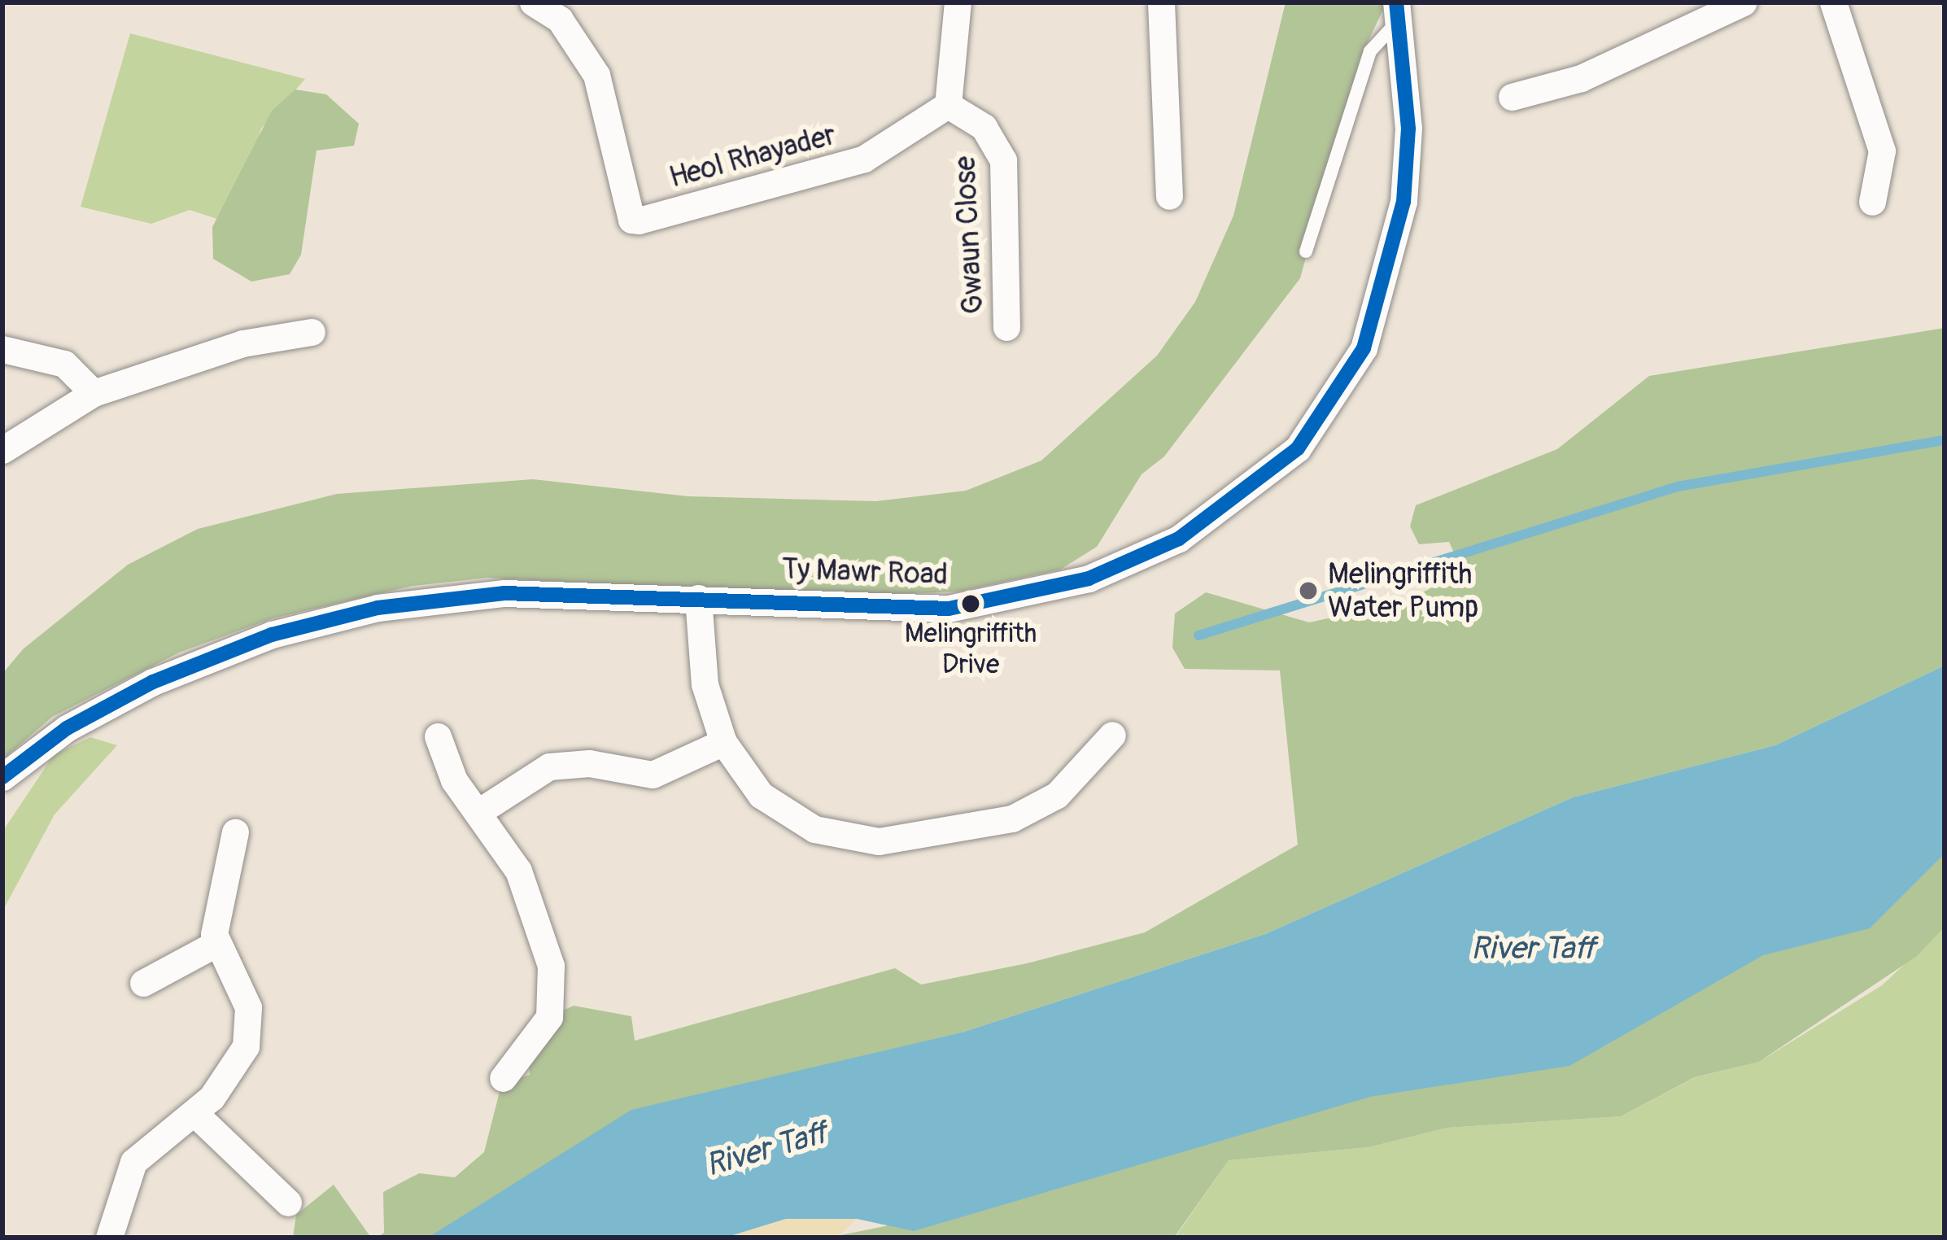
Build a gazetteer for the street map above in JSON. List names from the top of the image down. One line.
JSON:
{"streets":{"street":["Heol Rhayader","Gwaun Close","Ty Mawr Road"]},"crossings":[["Heol Rhayader","Gwaun Close"]],"water":["River Taff"],"places":["Melingriffith Water Pump","Melingriffith Drive"]}
